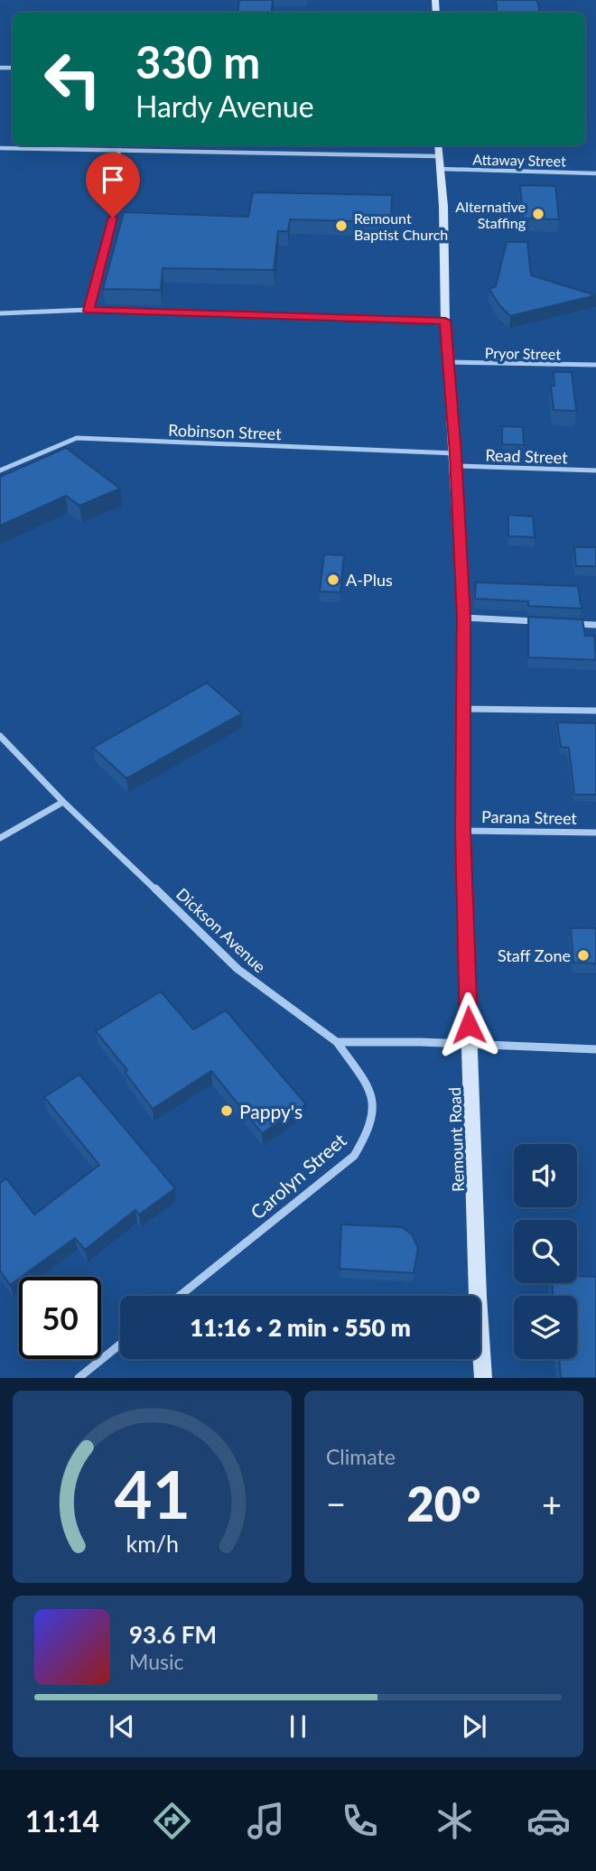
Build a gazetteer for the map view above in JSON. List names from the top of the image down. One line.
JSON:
{"streets":{"main road":["Remount Road"],"street":["Attaway Street","Pryor Street","Robinson Street","Read Street","Parana Street","Dickson Avenue","Carolyn Street"]},"crossings":[["Attaway Street","Remount Road"],["Pryor Street","Remount Road"],["Robinson Street","Read Street"],["Robinson Street","Remount Road"],["Read Street","Remount Road"],["Parana Street","Remount Road"],["Dickson Avenue","Carolyn Street"]],"places":["Alternative Staffing","Remount Baptist Church","A-Plus","Staff Zone","Pappy's"],"page":{"turn":["330 m","Hardy Avenue"],"limit":"50","trip":"11:16 · 2 min · 550 m","tile":"Climate","heat":["−","20°","+"],"song":["93.6 FM","Music"],"tabs":"11:14","gauge":["41","km/h"]}}
